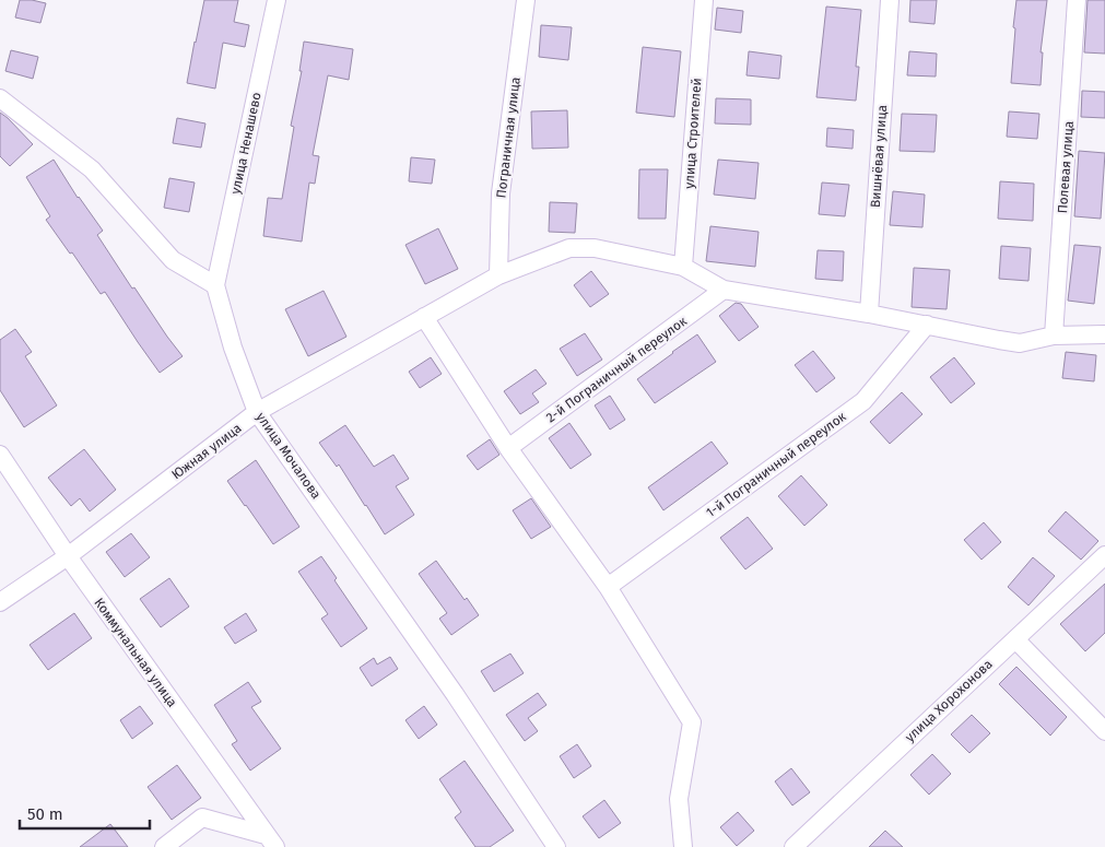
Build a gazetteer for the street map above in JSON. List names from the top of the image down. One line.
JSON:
{"streets":{"street":["улица Строителей","Пограничная улица","улица Ненашево","Вишнёвая улица","Полевая улица","2-й Пограничный переулок","Южная улица","улица Мочалова","1-й Пограничный переулок","Коммунальная улица","улица Хорохонова"]},"crossings":[["улица Строителей","Южная улица"],["Пограничная улица","Южная улица"],["улица Ненашево","улица Мочалова"],["2-й Пограничный переулок","Южная улица"],["Южная улица","улица Мочалова"],["Южная улица","Коммунальная улица"]],"scale_bar":"50 m"}
